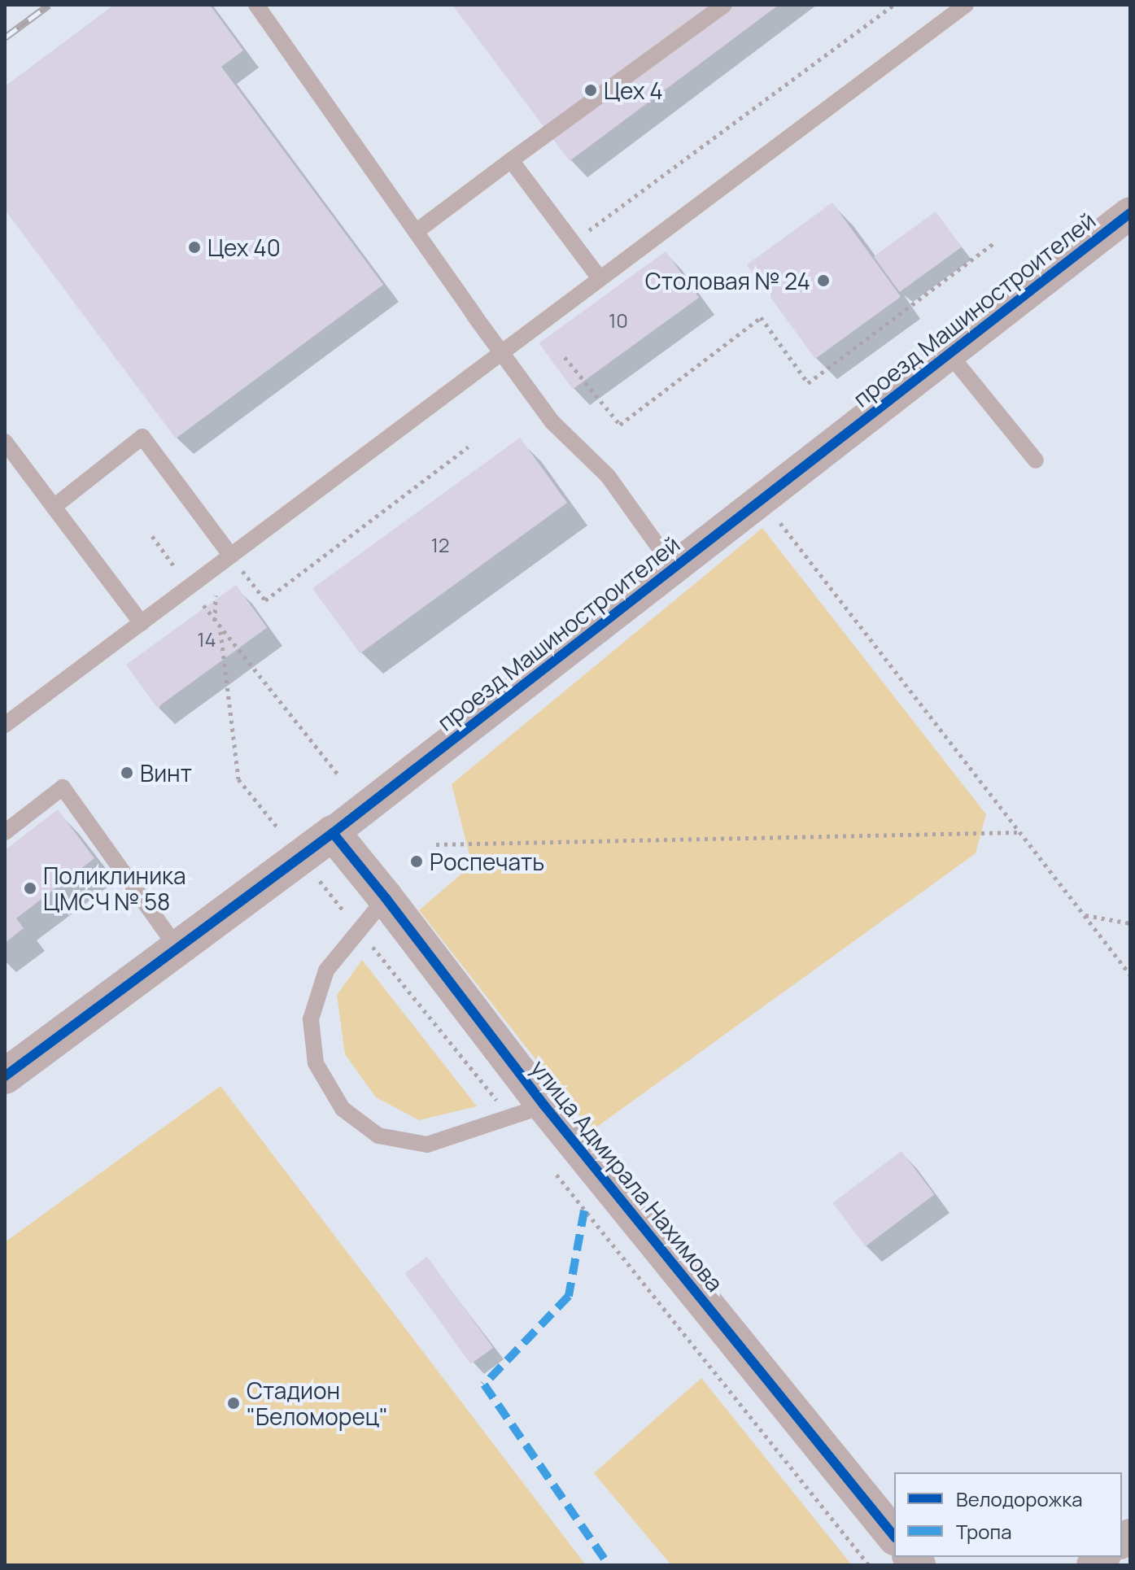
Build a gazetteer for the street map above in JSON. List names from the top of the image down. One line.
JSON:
{"streets":{"street":["проезд Машиностроителей","улица Адмирала Нахимова"]},"crossings":[["проезд Машиностроителей","улица Адмирала Нахимова"]],"places":["Цех 4","Цех 40","Столовая № 24","Винт","Роспечать","Поликлиника ЦМСЧ № 58","Стадион \"Беломорец\""],"house_numbers":["10","12","14"],"legend":["Велодорожка","Тропа"]}
